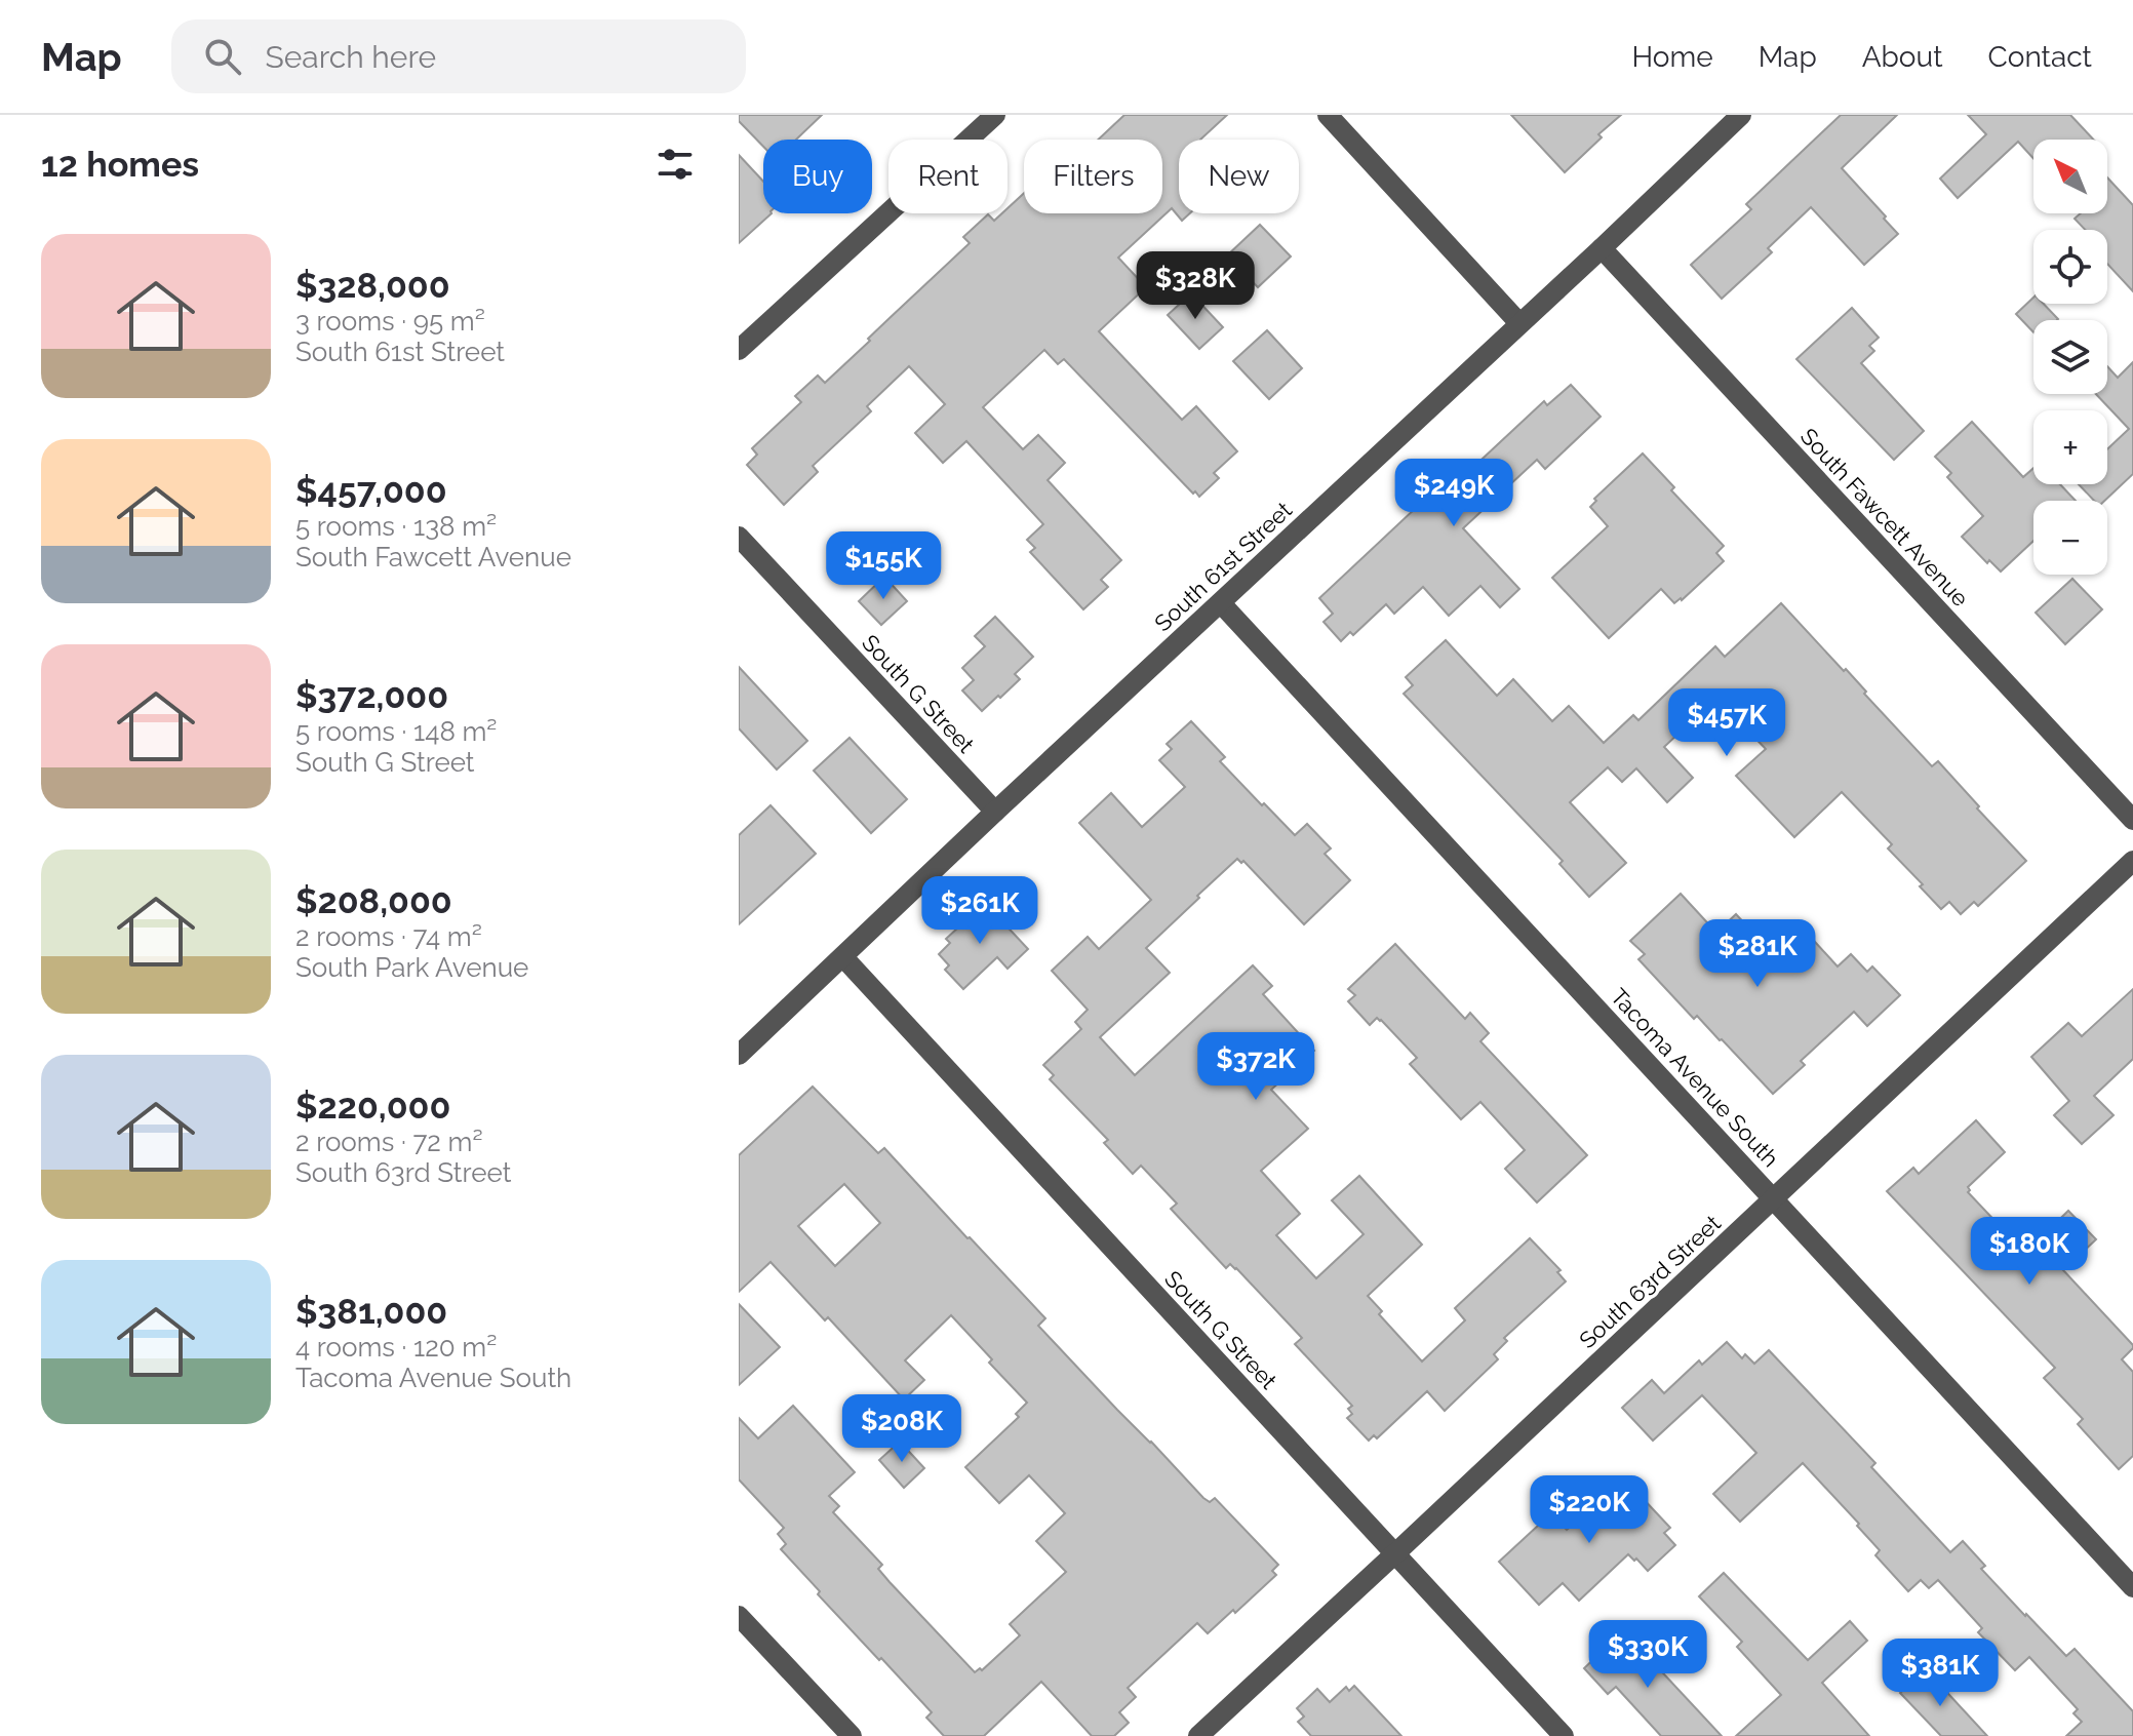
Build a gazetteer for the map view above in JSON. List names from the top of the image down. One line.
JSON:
{"streets":{"street":["South Fawcett Avenue","South 61st Street","South G Street","Tacoma Avenue South","South 63rd Street"]},"crossings":[["South Fawcett Avenue","South 61st Street"],["South 61st Street","South G Street"],["South 61st Street","Tacoma Avenue South"],["South G Street","South 63rd Street"],["Tacoma Avenue South","South 63rd Street"]],"north":"top left","page":{"header":"Map","search":"Search here","nav":["Home","Map","About","Contact"],"heading":"12 homes","map_buttons":["+","−"],"chip":["Buy","Rent","Filters","New"],"list":[{"name":"$328,000","note":"3 rooms · 95 m² · South 61st Street"},{"name":"$457,000","note":"5 rooms · 138 m² · South Fawcett Avenue"},{"name":"$372,000","note":"5 rooms · 148 m² · South G Street"},{"name":"$208,000","note":"2 rooms · 74 m² · South Park Avenue"},{"name":"$220,000","note":"2 rooms · 72 m² · South 63rd Street"},{"name":"$381,000","note":"4 rooms · 120 m² · Tacoma Avenue South"}],"price":["$328K","$249K","$155K","$457K","$261K","$281K","$372K","$180K","$208K","$220K","$330K","$381K"]}}
